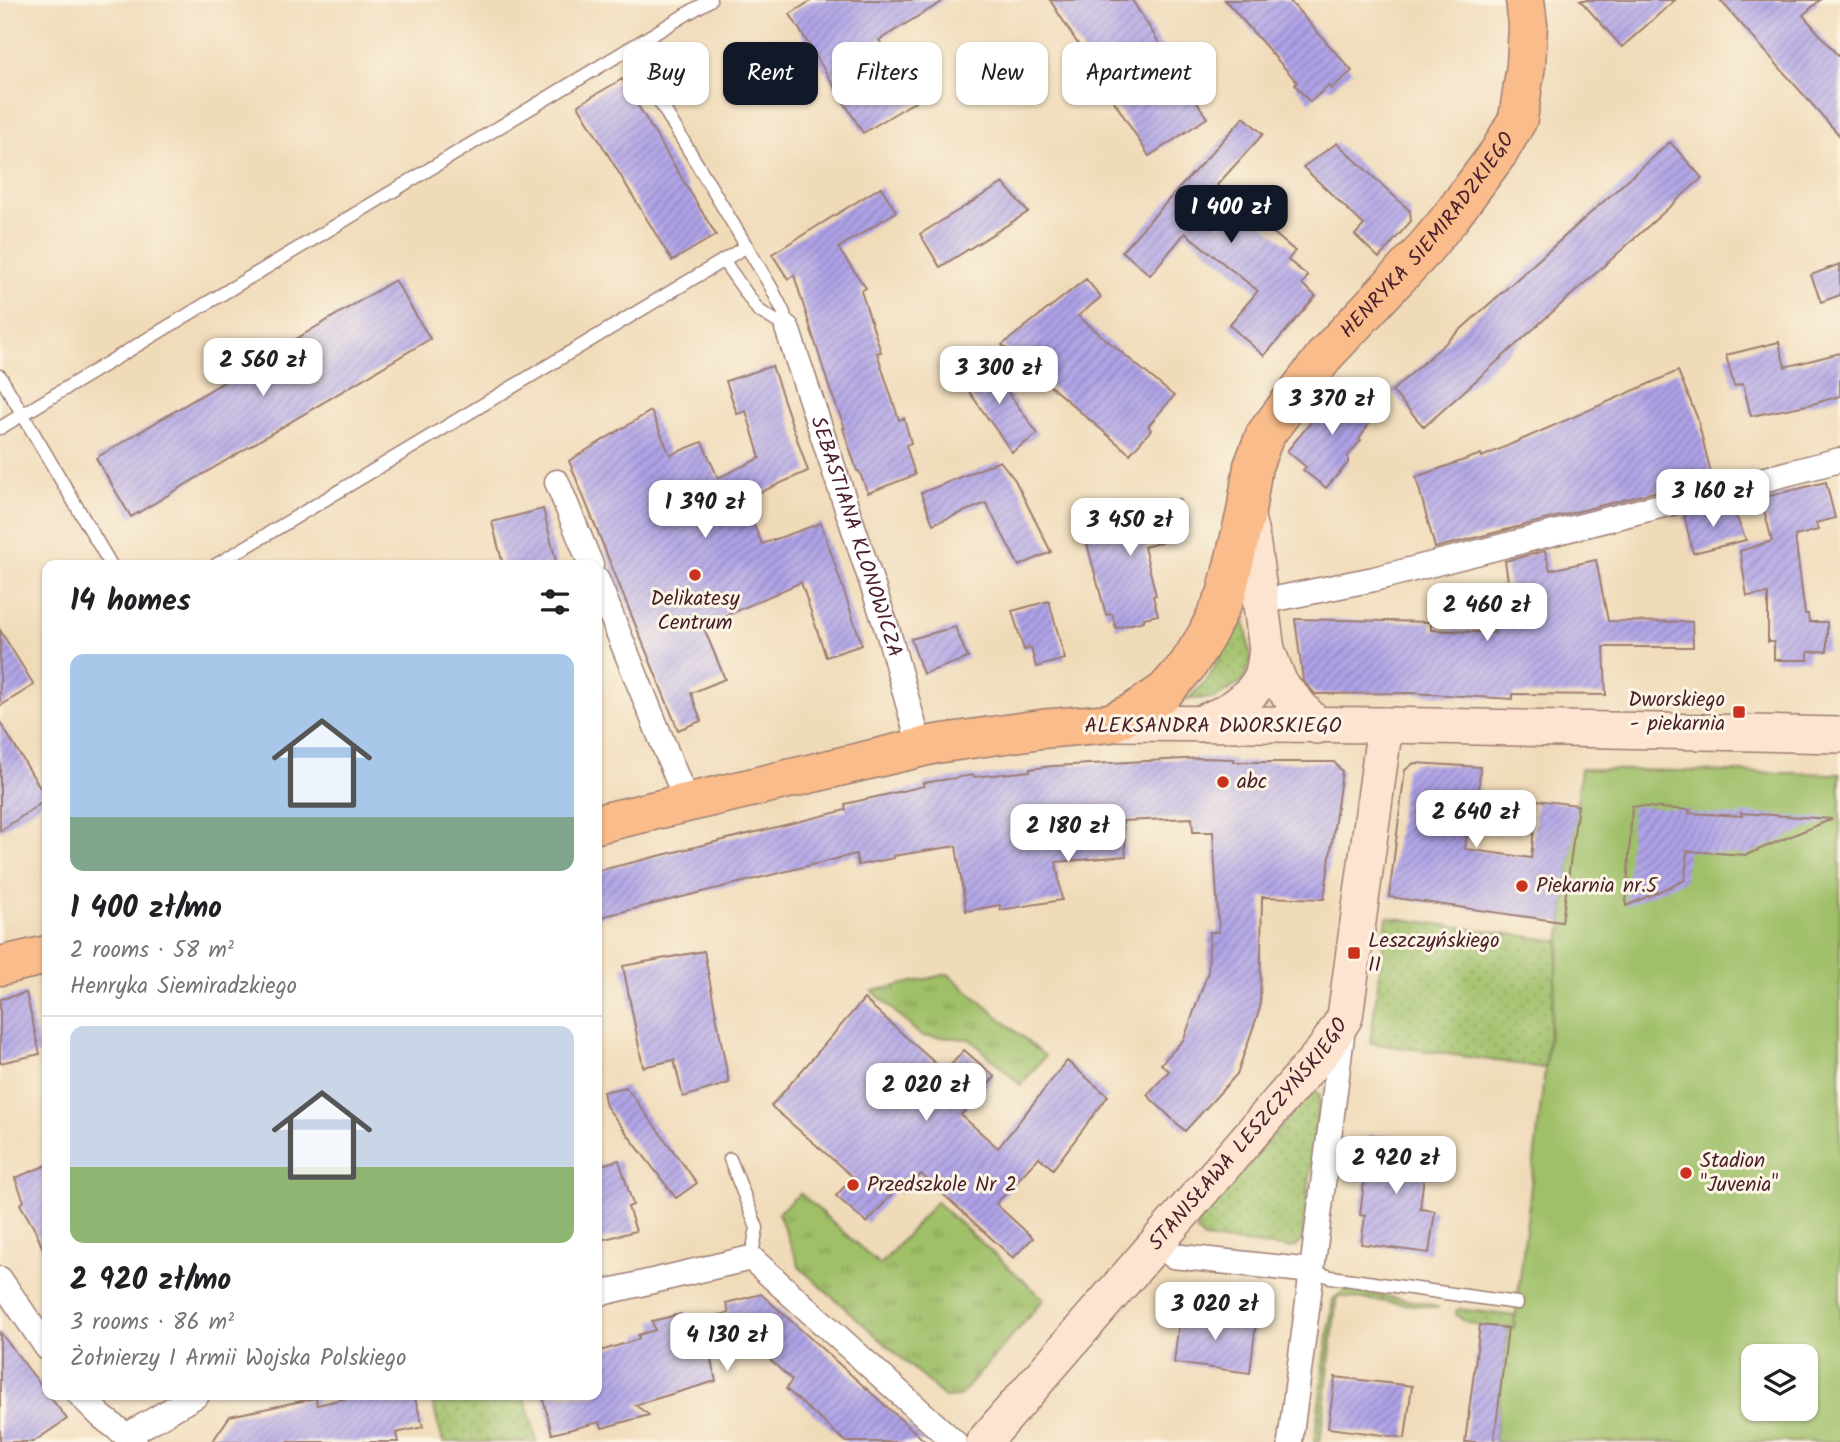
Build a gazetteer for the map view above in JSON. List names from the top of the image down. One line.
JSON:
{"streets":{"main road":["HENRYKA SIEMIRADZKIEGO","ALEKSANDRA DWORSKIEGO"],"street":["SEBASTIANA KLONOWICZA","STANISŁAWA LESZCZYŃSKIEGO"]},"crossings":[["HENRYKA SIEMIRADZKIEGO","ALEKSANDRA DWORSKIEGO"],["SEBASTIANA KLONOWICZA","ALEKSANDRA DWORSKIEGO"],["ALEKSANDRA DWORSKIEGO","STANISŁAWA LESZCZYŃSKIEGO"]],"places":{"other":["Delikatesy Centrum","abc","Piekarnia nr.5","Stadion \"Juvenia\"","Przedszkole Nr 2"],"transit":["Dworskiego - piekarnia","Leszczyńskiego II"]},"page":{"chip":["Buy","Rent","Filters","New","Apartment"],"price":["1 400 zł","2 560 zł","3 300 zł","3 370 zł","3 160 zł","1 390 zł","3 450 zł","2 460 zł","2 640 zł","2 180 zł","2 020 zł","2 920 zł","3 020 zł","4 130 zł"],"heading":"14 homes","list":[{"name":"1 400 zł/mo","note":"2 rooms · 58 m² · Henryka Siemiradzkiego"},{"name":"2 920 zł/mo","note":"3 rooms · 86 m² · Żołnierzy I Armii Wojska Polskiego"}]}}
